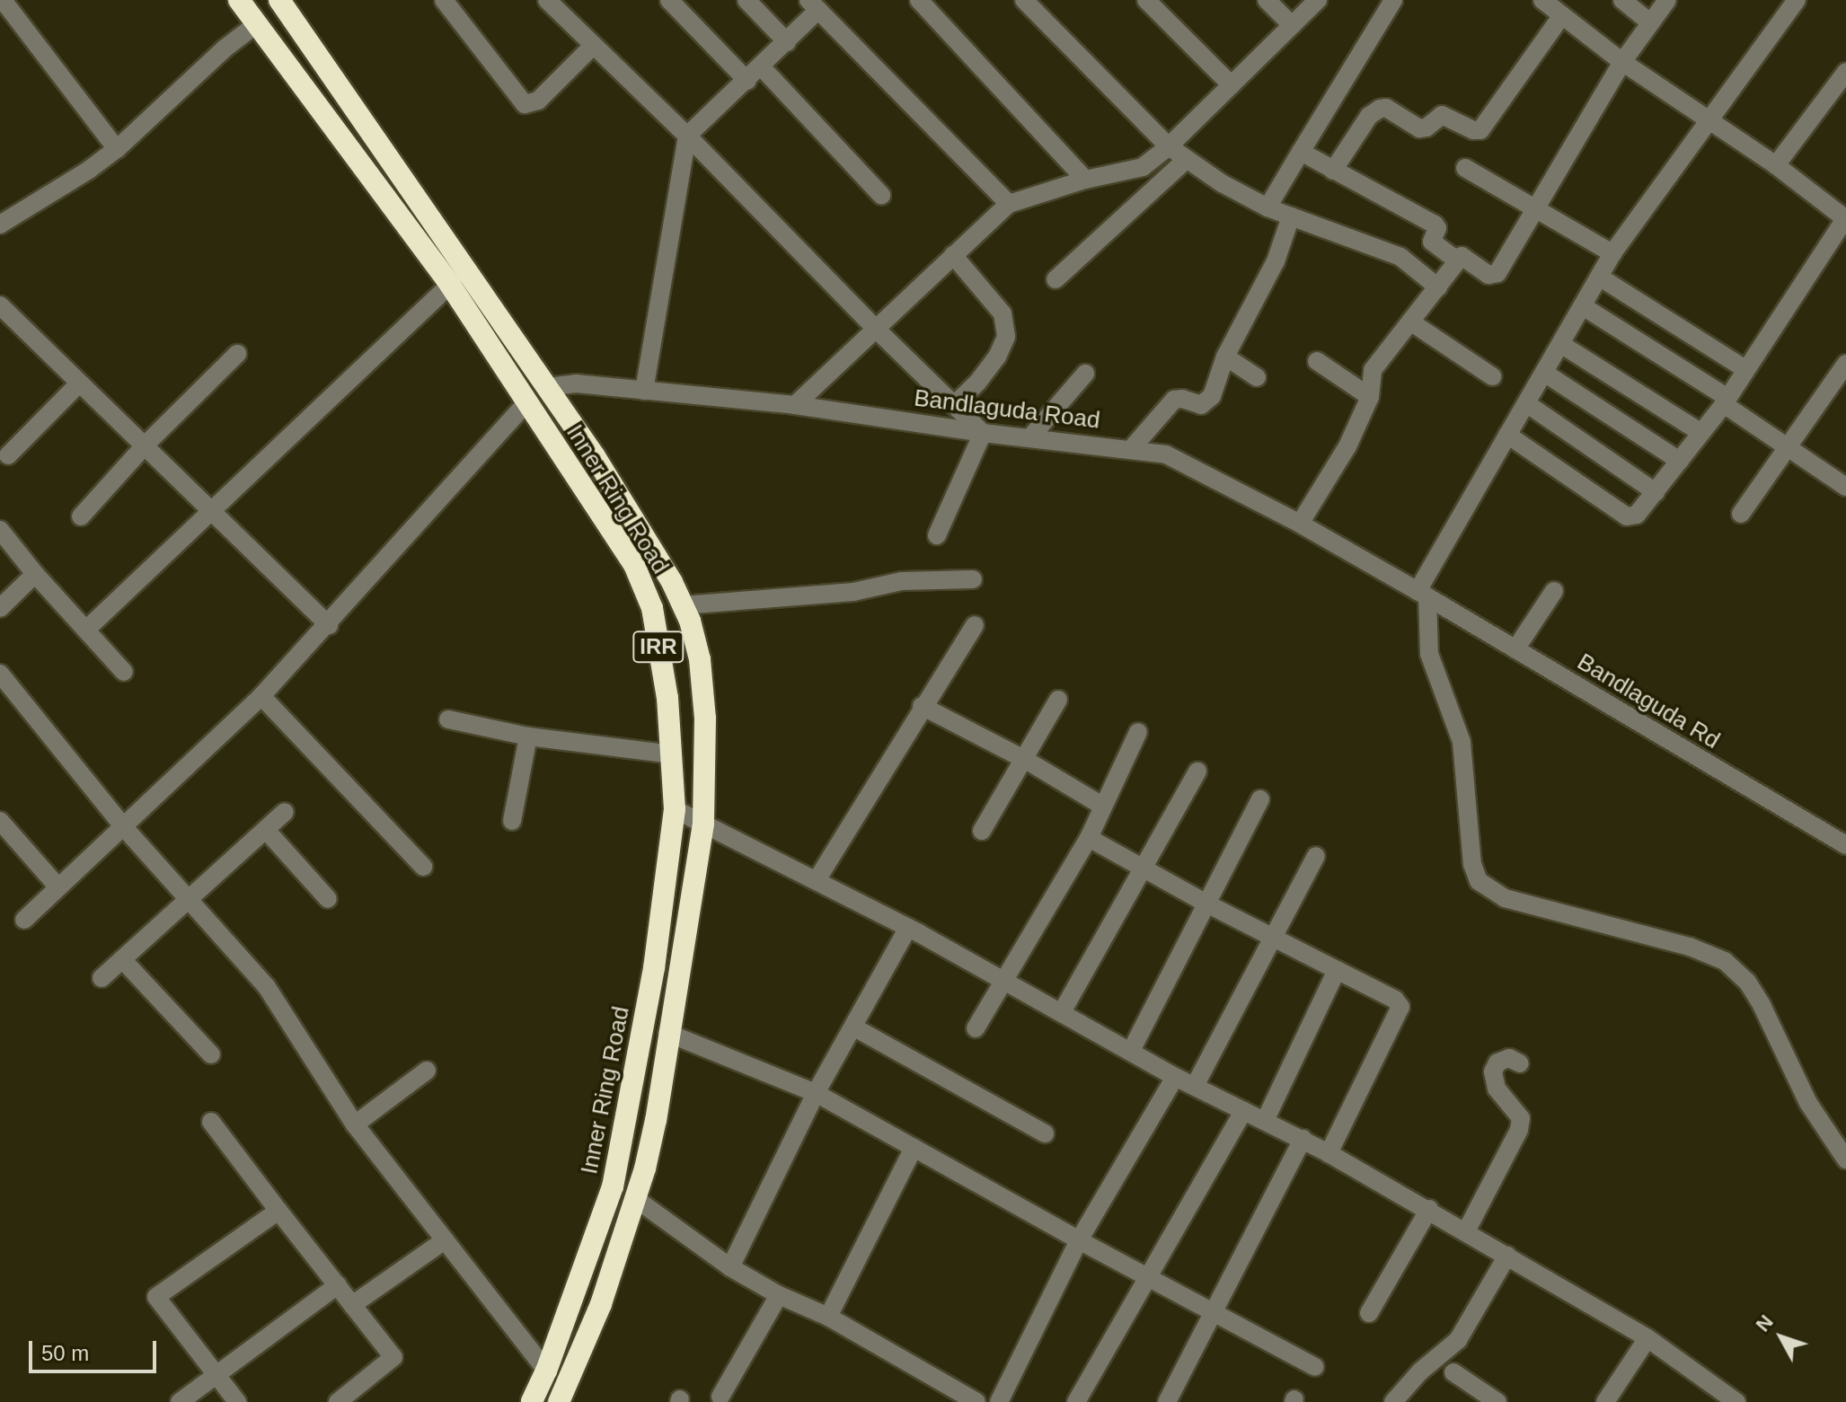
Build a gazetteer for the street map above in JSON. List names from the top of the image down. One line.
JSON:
{"streets":{"highway":["Inner Ring Road","IRR"],"street":["Bandlaguda Road","Bandlaguda Rd"]},"crossings":[["Bandlaguda Road","Inner Ring Road"],["Bandlaguda Road","Bandlaguda Rd"]],"scale_bar":"50 m","north":"top left"}
